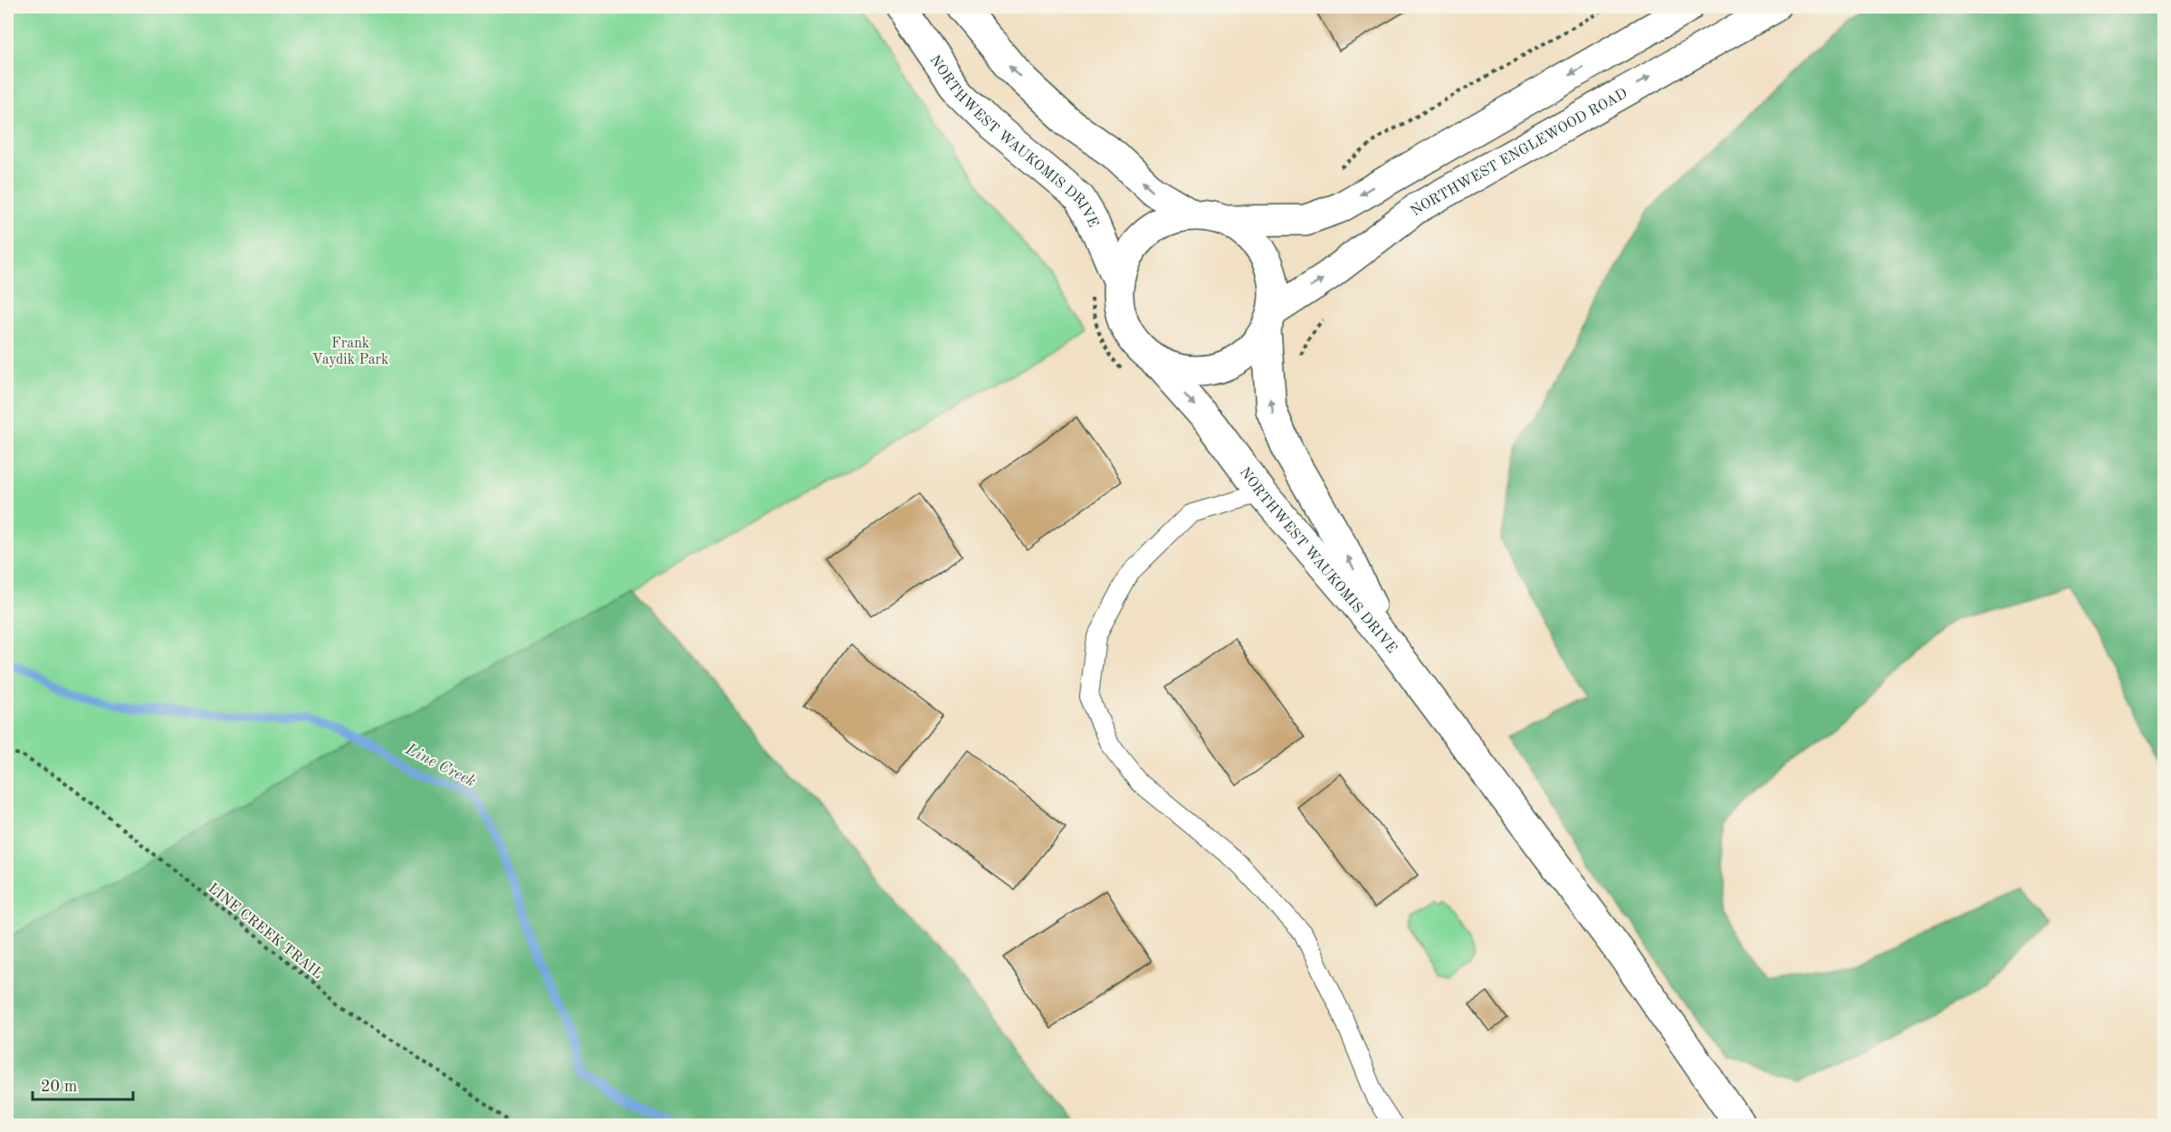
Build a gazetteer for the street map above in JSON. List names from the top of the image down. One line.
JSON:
{"streets":{"main road":["NORTHWEST WAUKOMIS DRIVE","NORTHWEST ENGLEWOOD ROAD"],"path":["LINE CREEK TRAIL"]},"crossings":[["NORTHWEST WAUKOMIS DRIVE","NORTHWEST ENGLEWOOD ROAD"]],"water":["Line Creek"],"parks":["Frank Vaydik Park"],"scale_bar":"20 m"}
